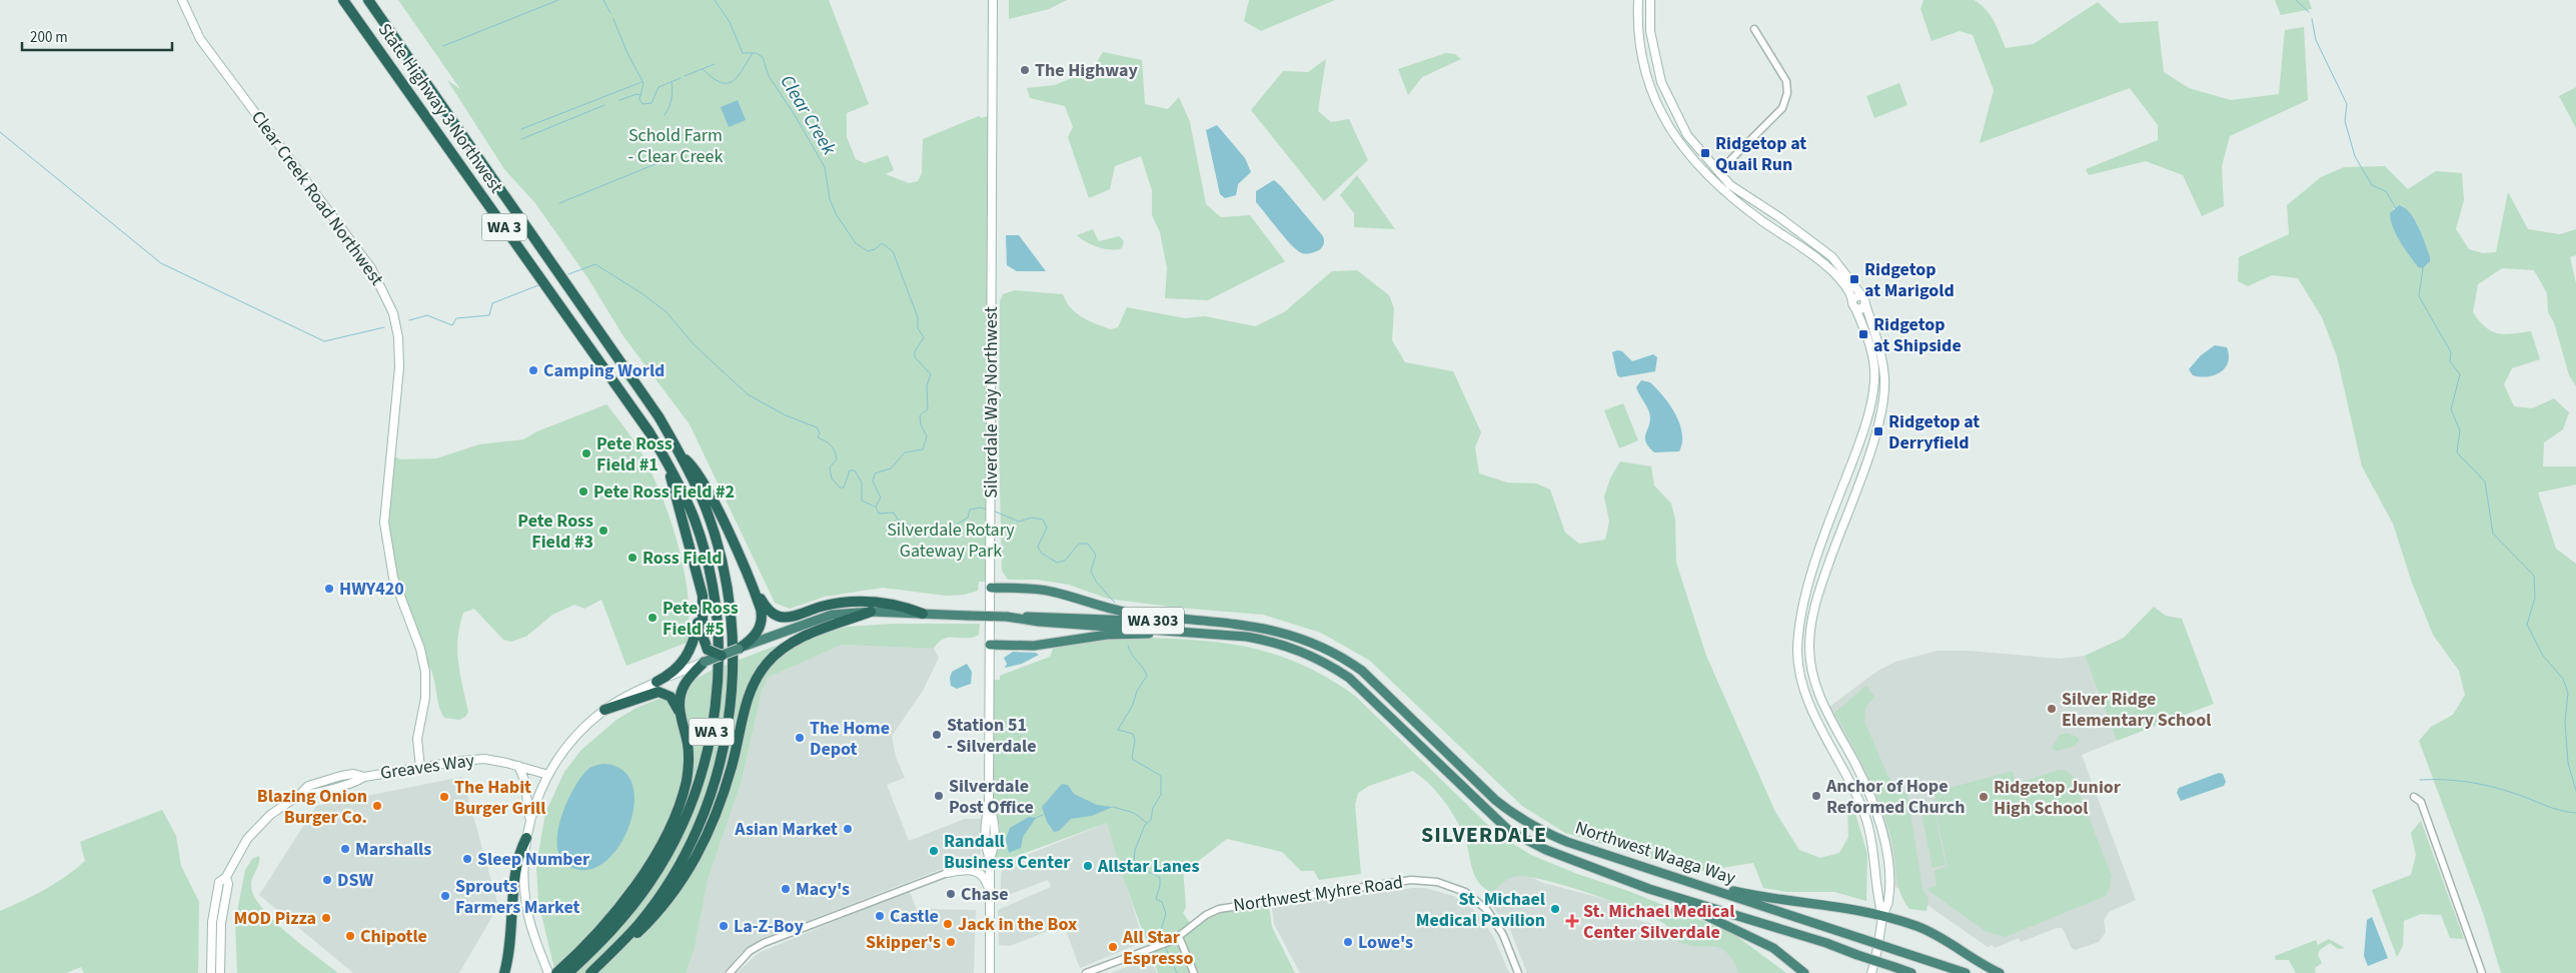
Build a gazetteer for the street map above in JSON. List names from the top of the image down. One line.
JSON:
{"streets":{"highway":["State Highway 3 Northwest","WA 3","WA 303","Northwest Waaga Way"],"main road":["Clear Creek Road Northwest","Silverdale Way Northwest","Greaves Way"],"street":["Northwest Myhre Road"]},"crossings":[["Clear Creek Road Northwest","Greaves Way"],["WA 303","Northwest Waaga Way"]],"districts":["SILVERDALE"],"water":["Clear Creek"],"parks":["Schold Farm - Clear Creek","Silverdale Rotary Gateway Park"],"places":{"other":["The Highway","Camping World","Pete Ross Field #1","Pete Ross Field #2","Pete Ross Field #3","Ross Field","HWY420","Pete Ross Field #5","Silver Ridge Elementary School","Station 51 - Silverdale","The Home Depot","Silverdale Post Office","Anchor of Hope Reformed Church","The Habit Burger Grill","Ridgetop Junior High School","Blazing Onion Burger Co.","Asian Market","Marshalls","Randall Business Center","Sleep Number","Allstar Lanes","DSW","Macy's","Chase","Sprouts Farmers Market","St. Michael Medical Pavilion","Castle","MOD Pizza","Jack in the Box","La-Z-Boy","Chipotle","Skipper's","Lowe's","All Star Espresso"],"transit":["Ridgetop at Quail Run","Ridgetop at Marigold","Ridgetop at Shipside","Ridgetop at Derryfield"],"health":["St. Michael Medical Center Silverdale"]},"scale_bar":"200 m"}
